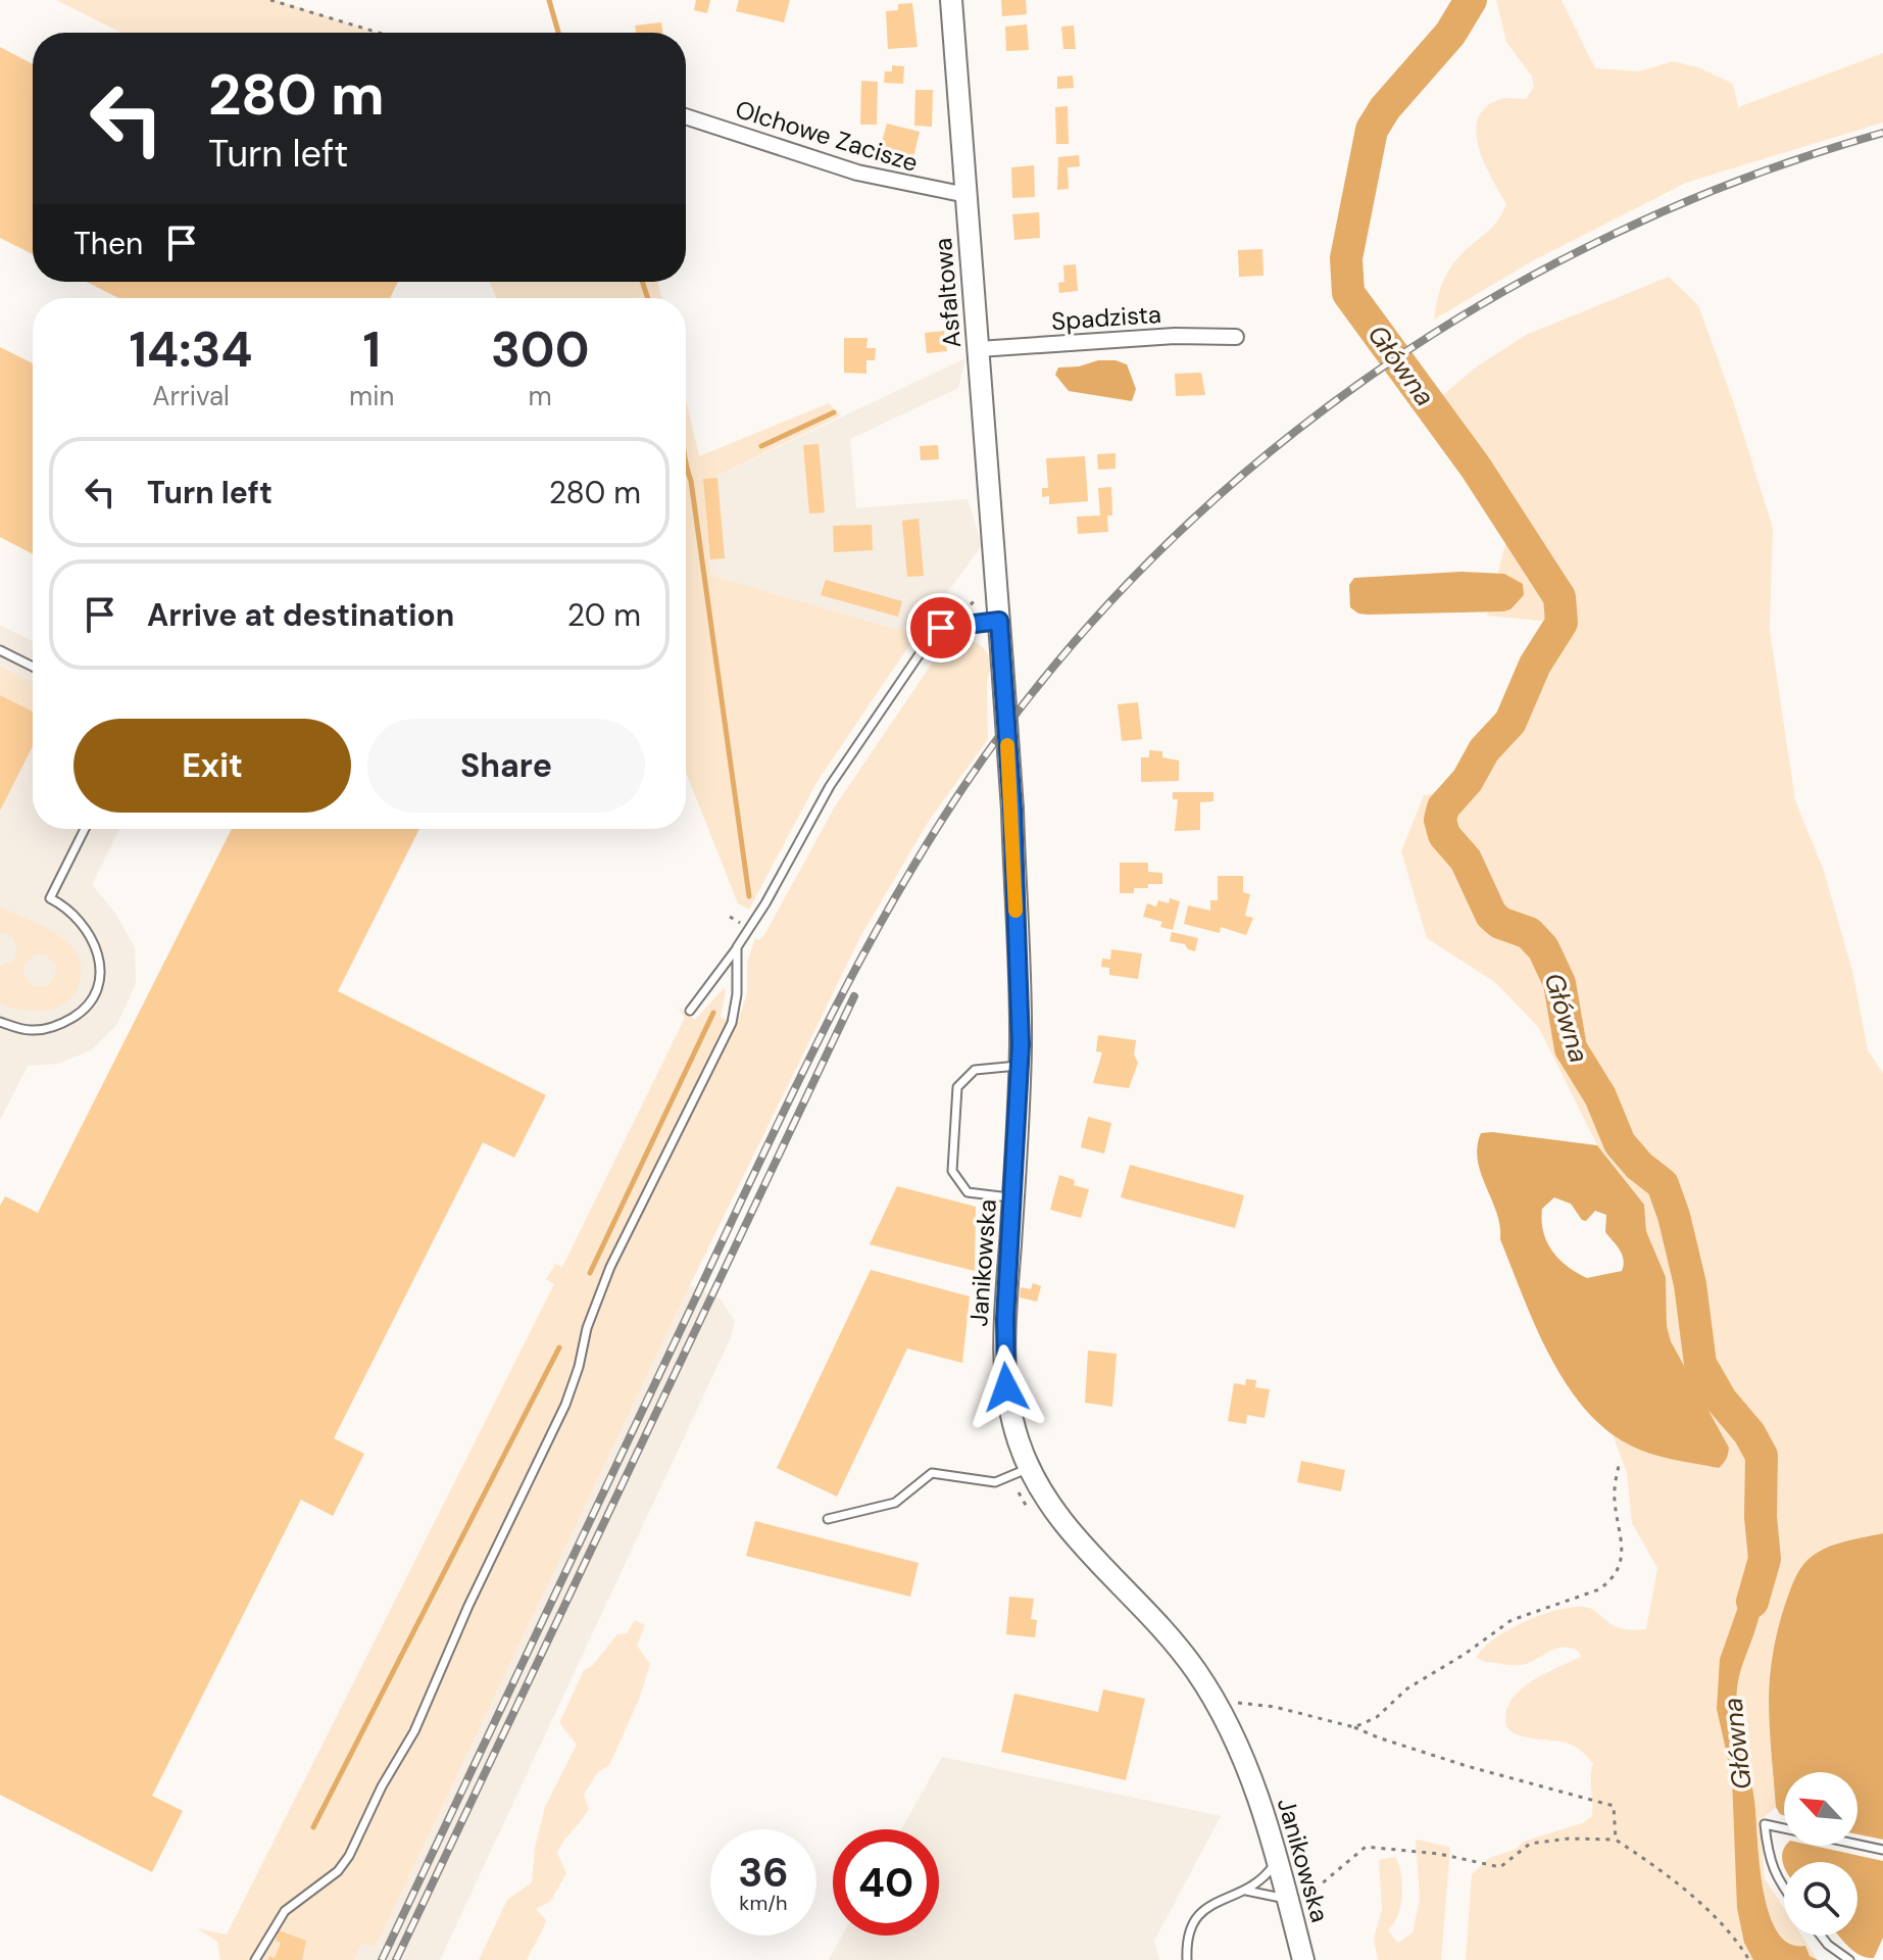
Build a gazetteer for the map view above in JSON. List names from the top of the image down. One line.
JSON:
{"streets":{"street":["Olchowe Zacisze","Asfaltowa","Spadzista","Janikowska"]},"crossings":[["Olchowe Zacisze","Asfaltowa"],["Asfaltowa","Spadzista"],["Asfaltowa","Janikowska"]],"water":["Główna"],"north":"top left","page":{"turn":["280 m","Turn left"],"then":"Then","eta":["14:34","Arrival","1","min","300","m"],"list":[{"name":"Turn left","value":"280 m"},{"name":"Arrive at destination","value":"20 m"}],"buttons":["Exit","Share"],"speed":"36 km/h","limit":"40"}}
